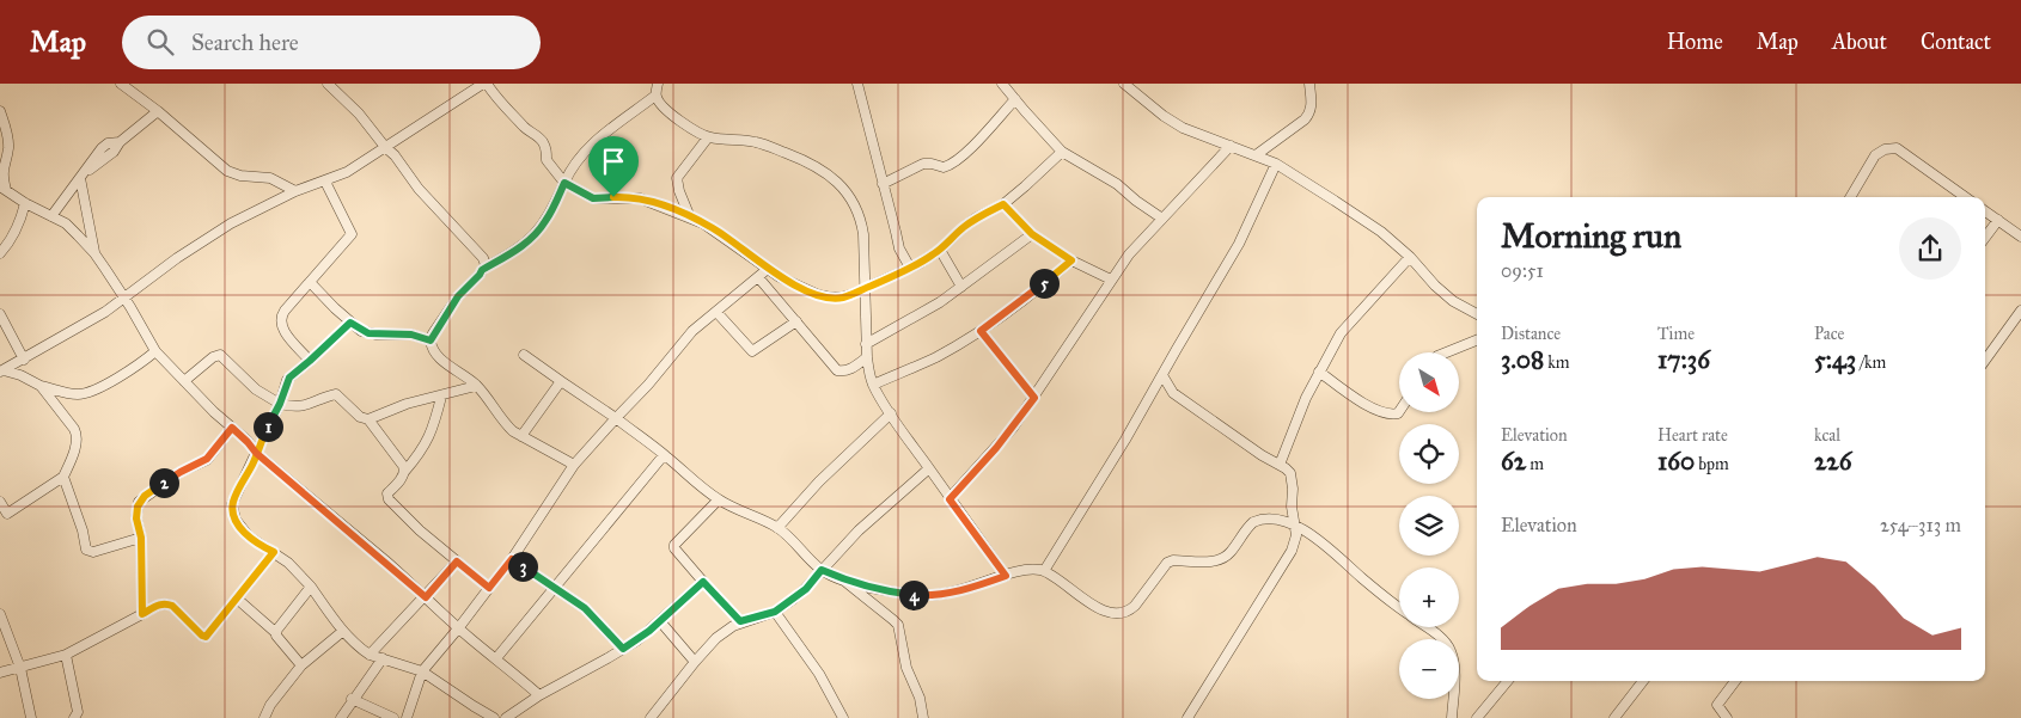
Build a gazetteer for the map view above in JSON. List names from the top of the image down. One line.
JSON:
{"north":"bottom right","page":{"header":"Map","search":"Search here","nav":["Home","Map","About","Contact"],"heading":["Morning run","09:51"],"pins":["5","1","2","3","4"],"stats":[["Distance","3.08 km"],["Time","17:36"],["Pace","5:43 /km"],["Elevation","62 m"],["Heart rate","160 bpm"],["kcal","226"]],"map_buttons":["+","−"],"chart":["Elevation","254–313 m"]}}
